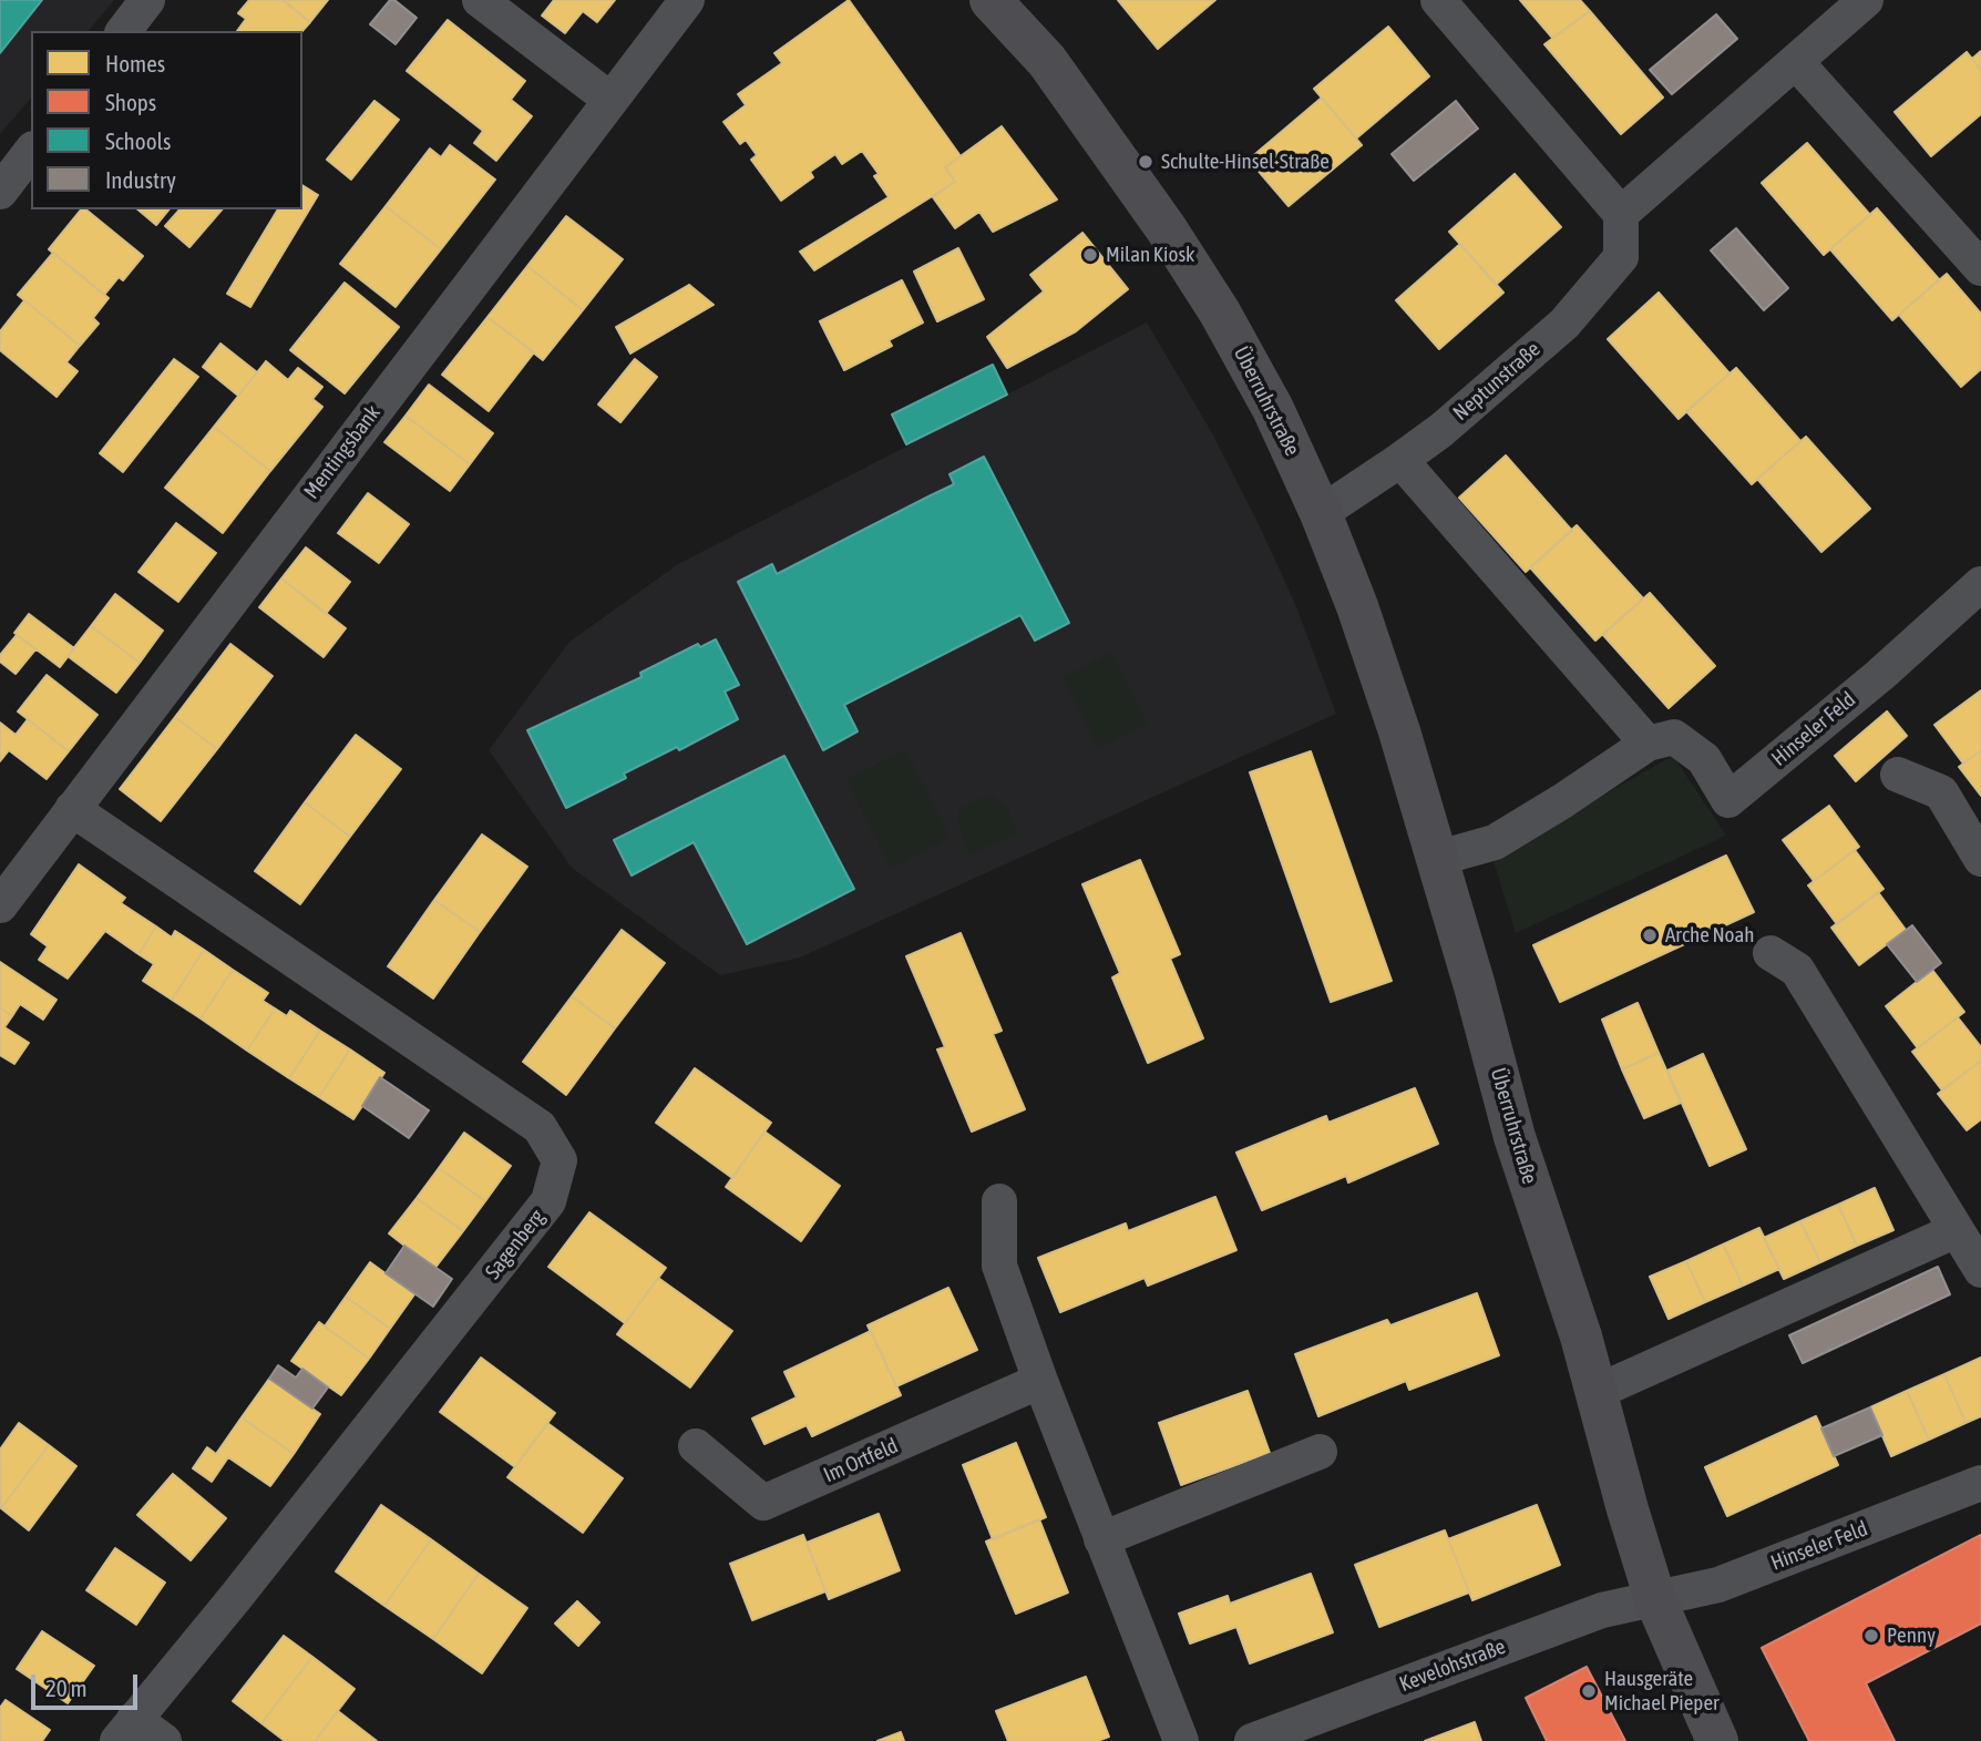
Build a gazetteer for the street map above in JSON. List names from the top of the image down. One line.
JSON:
{"streets":{"main road":["Überruhrstraße"],"street":["Neptunstraße","Mentingsbank","Hinseler Feld","Sagenberg","Im Ortfeld","Kevelohstraße"]},"crossings":[["Neptunstraße","Überruhrstraße"],["Überruhrstraße","Hinseler Feld"],["Überruhrstraße","Kevelohstraße"],["Mentingsbank","Sagenberg"],["Hinseler Feld","Kevelohstraße"]],"places":["Schulte-Hinsel-Straße","Milan Kiosk","Arche Noah","Penny","Hausgeräte Michael Pieper"],"legend":["Homes","Shops","Schools","Industry"],"scale_bar":"20 m"}
